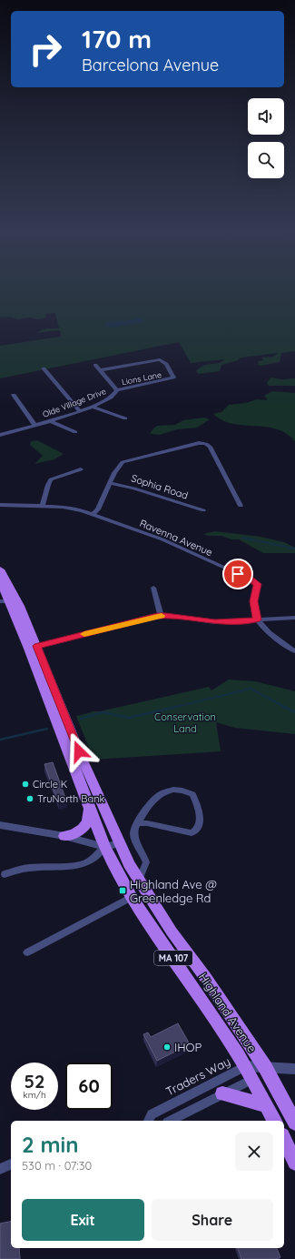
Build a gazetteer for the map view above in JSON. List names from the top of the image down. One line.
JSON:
{"streets":{"main road":["MA 107","Highland Avenue"],"street":["Lions Lane","Olde Village Drive","Sophia Road","Ravenna Avenue","Traders Way"]},"crossings":[["Lions Lane","Olde Village Drive"],["Highland Avenue","Traders Way"]],"parks":["Conservation Land"],"places":{"other":["Circle K","TruNorth Bank","IHOP"],"transit":["Highland Ave @ Greenledge Rd"]},"page":{"turn":["170 m","Barcelona Avenue"],"speed":"52 km/h","limit":"60","heading":["2 min","530 m · 07:30"],"buttons":["Exit","Share"]}}
